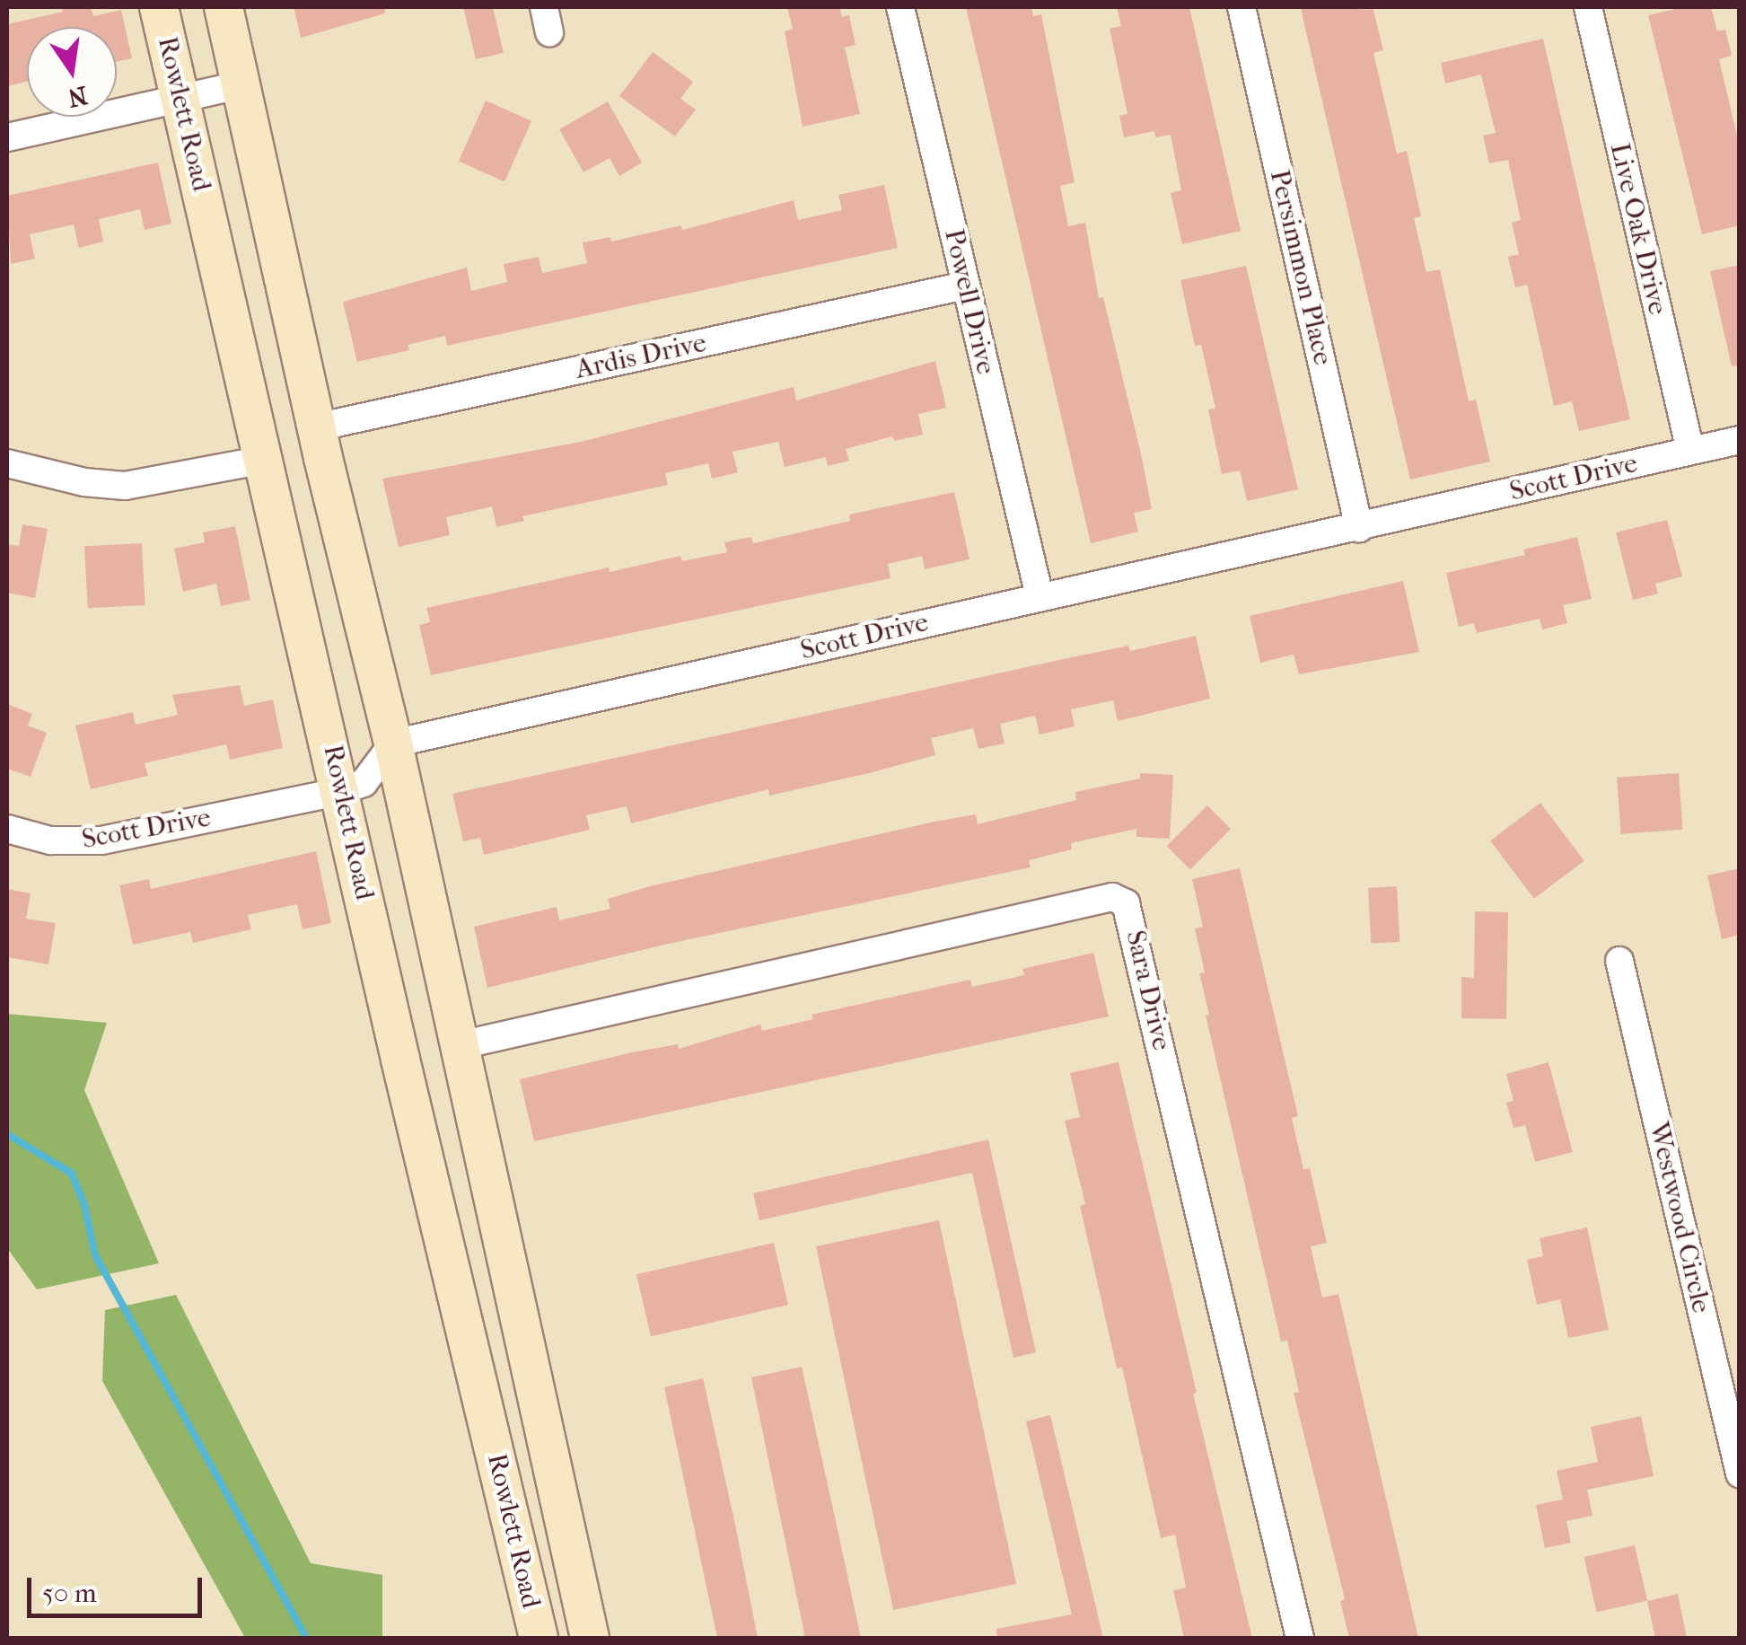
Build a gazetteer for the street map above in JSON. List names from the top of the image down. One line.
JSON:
{"streets":{"main road":["Rowlett Road"],"street":["Live Oak Drive","Persimmon Place","Powell Drive","Ardis Drive","Scott Drive","Sara Drive","Westwood Circle"]},"crossings":[["Rowlett Road","Ardis Drive"],["Rowlett Road","Scott Drive"],["Rowlett Road","Sara Drive"],["Live Oak Drive","Scott Drive"],["Persimmon Place","Scott Drive"],["Powell Drive","Ardis Drive"],["Powell Drive","Scott Drive"]],"scale_bar":"50 m","north":"bottom"}
